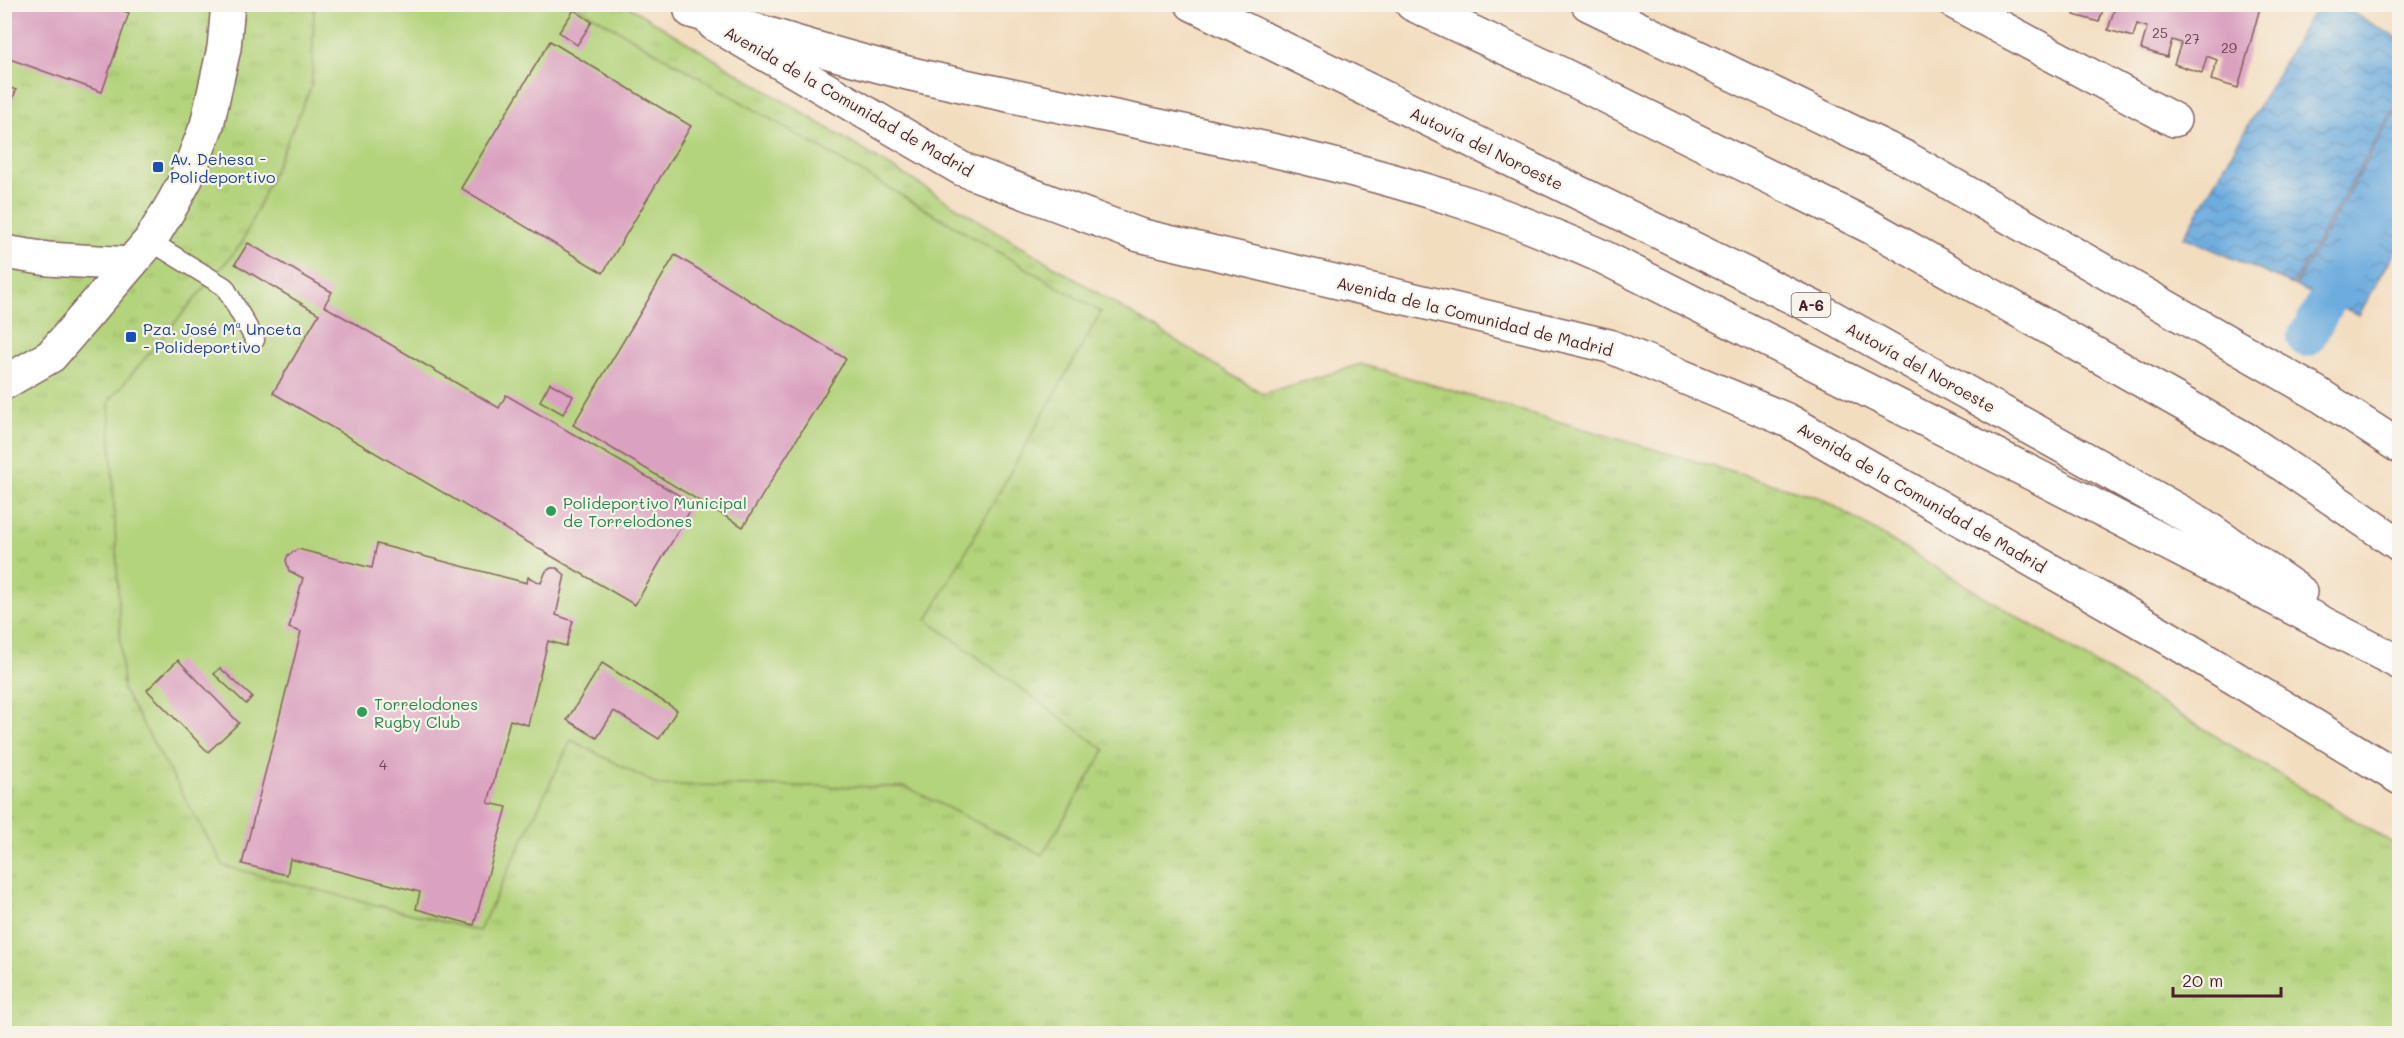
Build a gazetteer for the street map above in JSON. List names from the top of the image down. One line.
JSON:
{"streets":{"main road":["Avenida de la Comunidad de Madrid","Autovía del Noroeste","A-6"]},"places":{"transit":["Av. Dehesa - Polideportivo","Pza. José Mª Unceta - Polideportivo"],"other":["Polideportivo Municipal de Torrelodones","Torrelodones Rugby Club"]},"house_numbers":["25","27","29","4"],"scale_bar":"20 m"}
